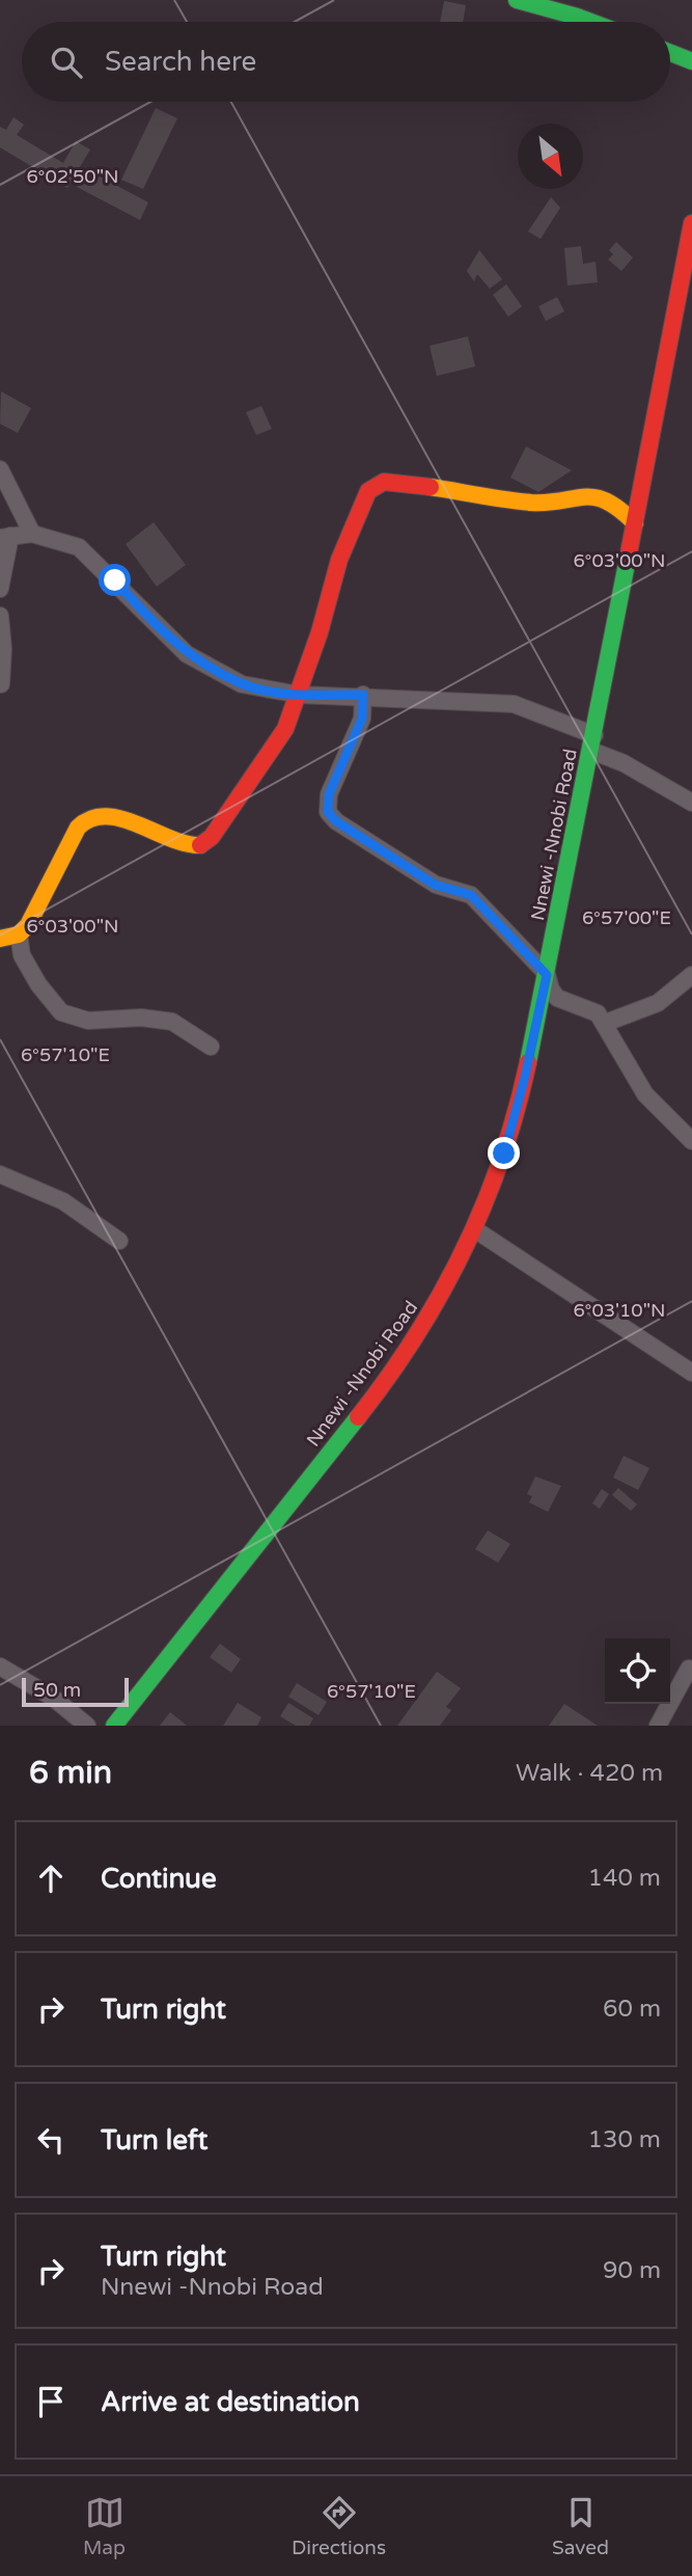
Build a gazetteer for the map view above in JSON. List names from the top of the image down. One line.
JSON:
{"streets":{"main road":["Nnewi -Nnobi Road"]},"scale_bar":"50 m","north":"bottom right","page":{"search":"Search here","scale":"50 m","heading":["6 min","Walk · 420 m"],"list":[["Continue","140 m"],["Turn right","60 m"],["Turn left","130 m"],["Turn right","Nnewi -Nnobi Road","90 m"],"Arrive at destination"],"nav":["Map","Directions","Saved"]},"coordinates":["6°02'50\"N","6°03'00\"N","6°57'00\"E","6°57'10\"E","6°03'10\"N"]}
